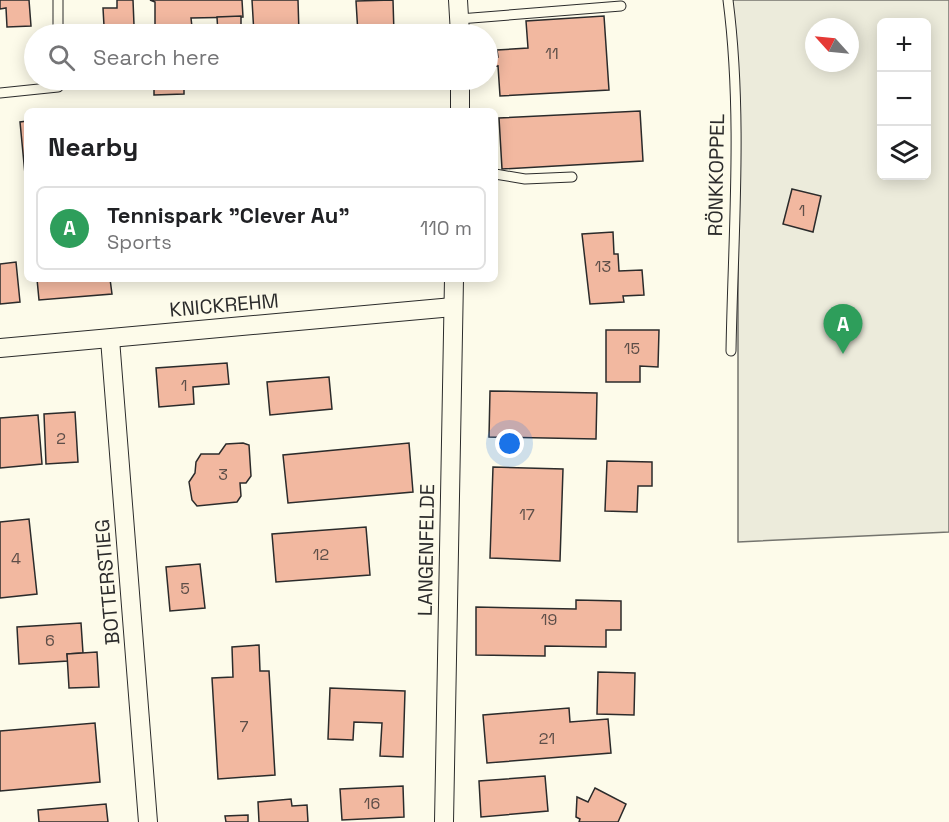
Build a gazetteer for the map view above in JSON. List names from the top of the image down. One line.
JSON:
{"streets":{"street":["KNICKREHM","LANGENFELDE","BOTTERSTIEG"],"lane":["RÖNKKOPPEL"]},"crossings":[["KNICKREHM","LANGENFELDE"],["KNICKREHM","BOTTERSTIEG"]],"house_numbers":["11","1","13","15","1","2","3","17","12","4","5","19","6","7","21","16"],"north":"top left","page":{"map_buttons":["+","−"],"search":"Search here","heading":"Nearby","list":[{"mark":"A","name":"Tennispark \"Clever Au\"","note":"Sports","value":"110 m"}],"pins":"A"}}
